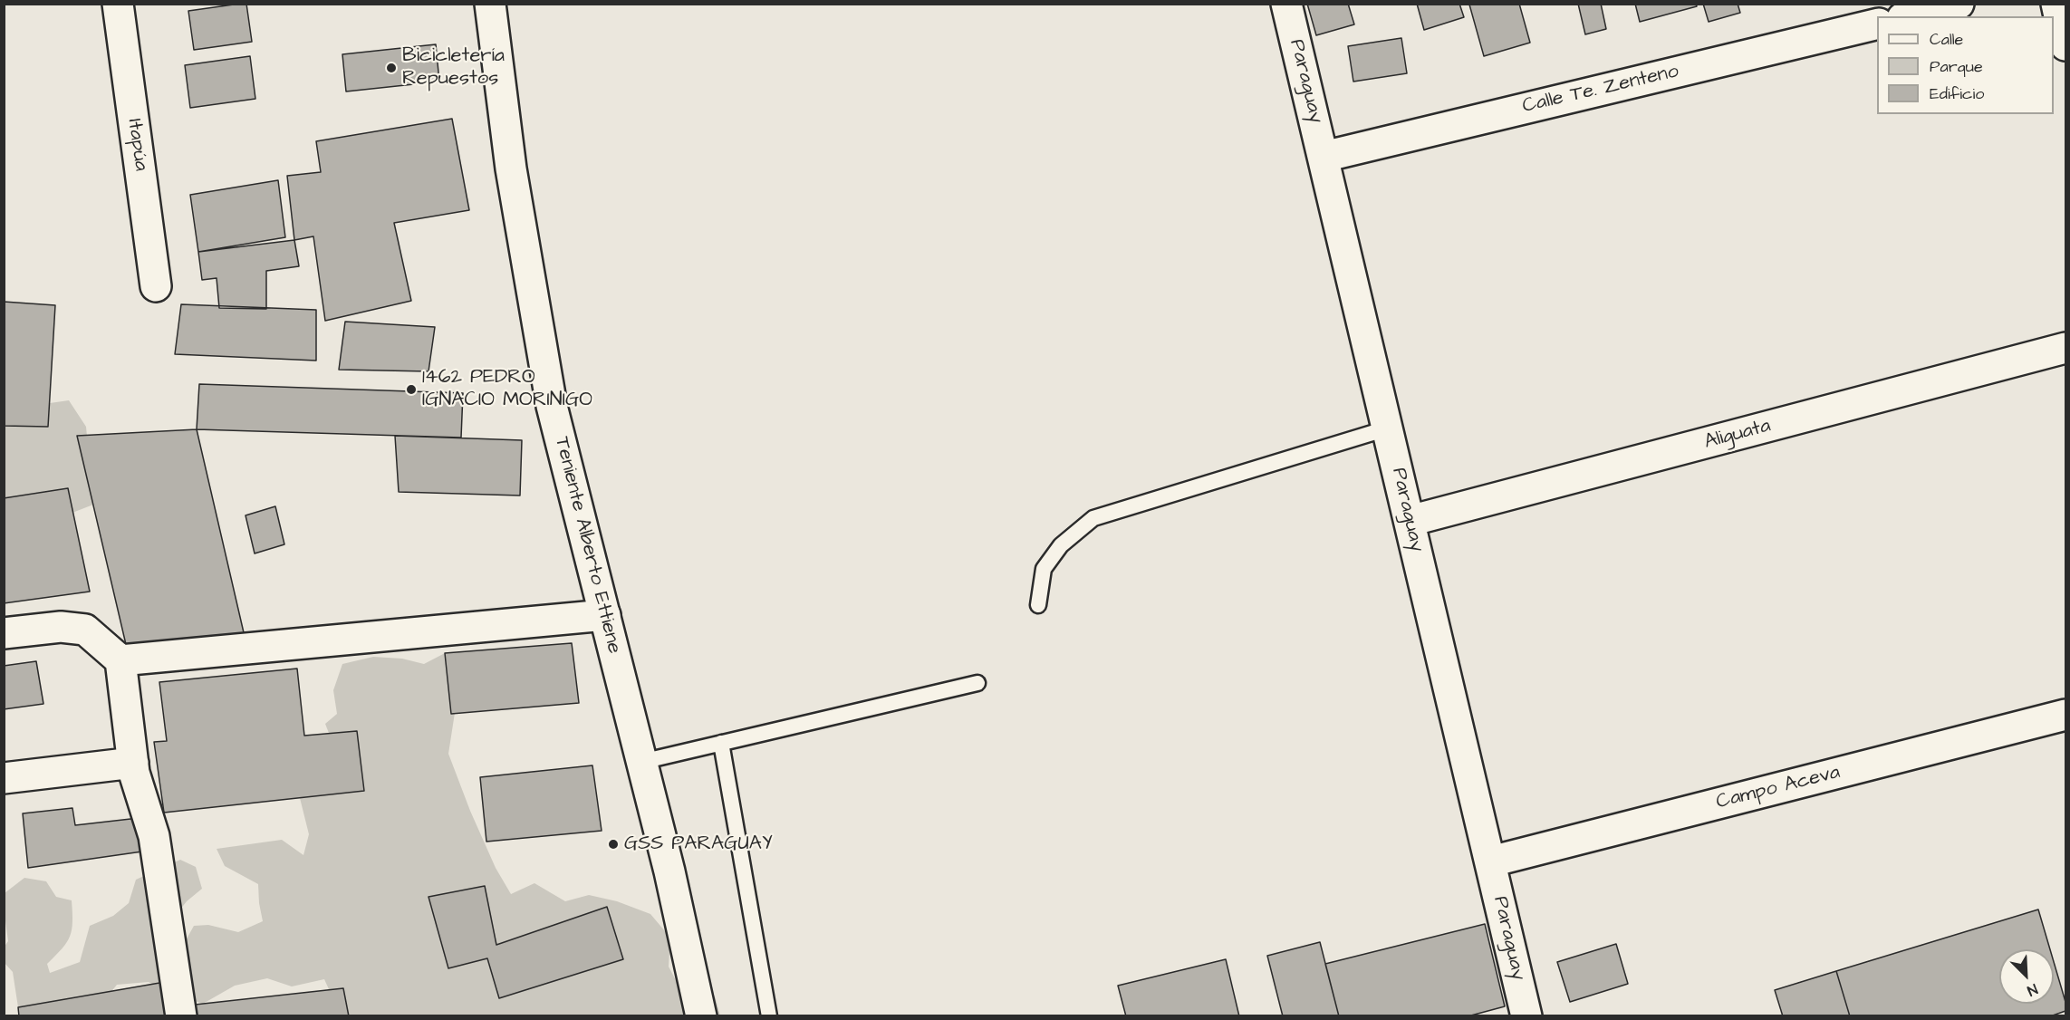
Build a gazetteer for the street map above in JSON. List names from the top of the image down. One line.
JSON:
{"streets":{"street":["Paraguay","Calle Te. Zenteno","Itapúa","Aliguata","Teniente Alberto Ettiene","Campo Aceva"]},"crossings":[["Paraguay","Calle Te. Zenteno"],["Paraguay","Aliguata"],["Paraguay","Campo Aceva"]],"places":["Bicicletería Repuestos","1462 PEDRO IGNACIO MORINIGO","GSS PARAGUAY"],"legend":["Calle","Parque","Edificio"],"north":"bottom right"}
